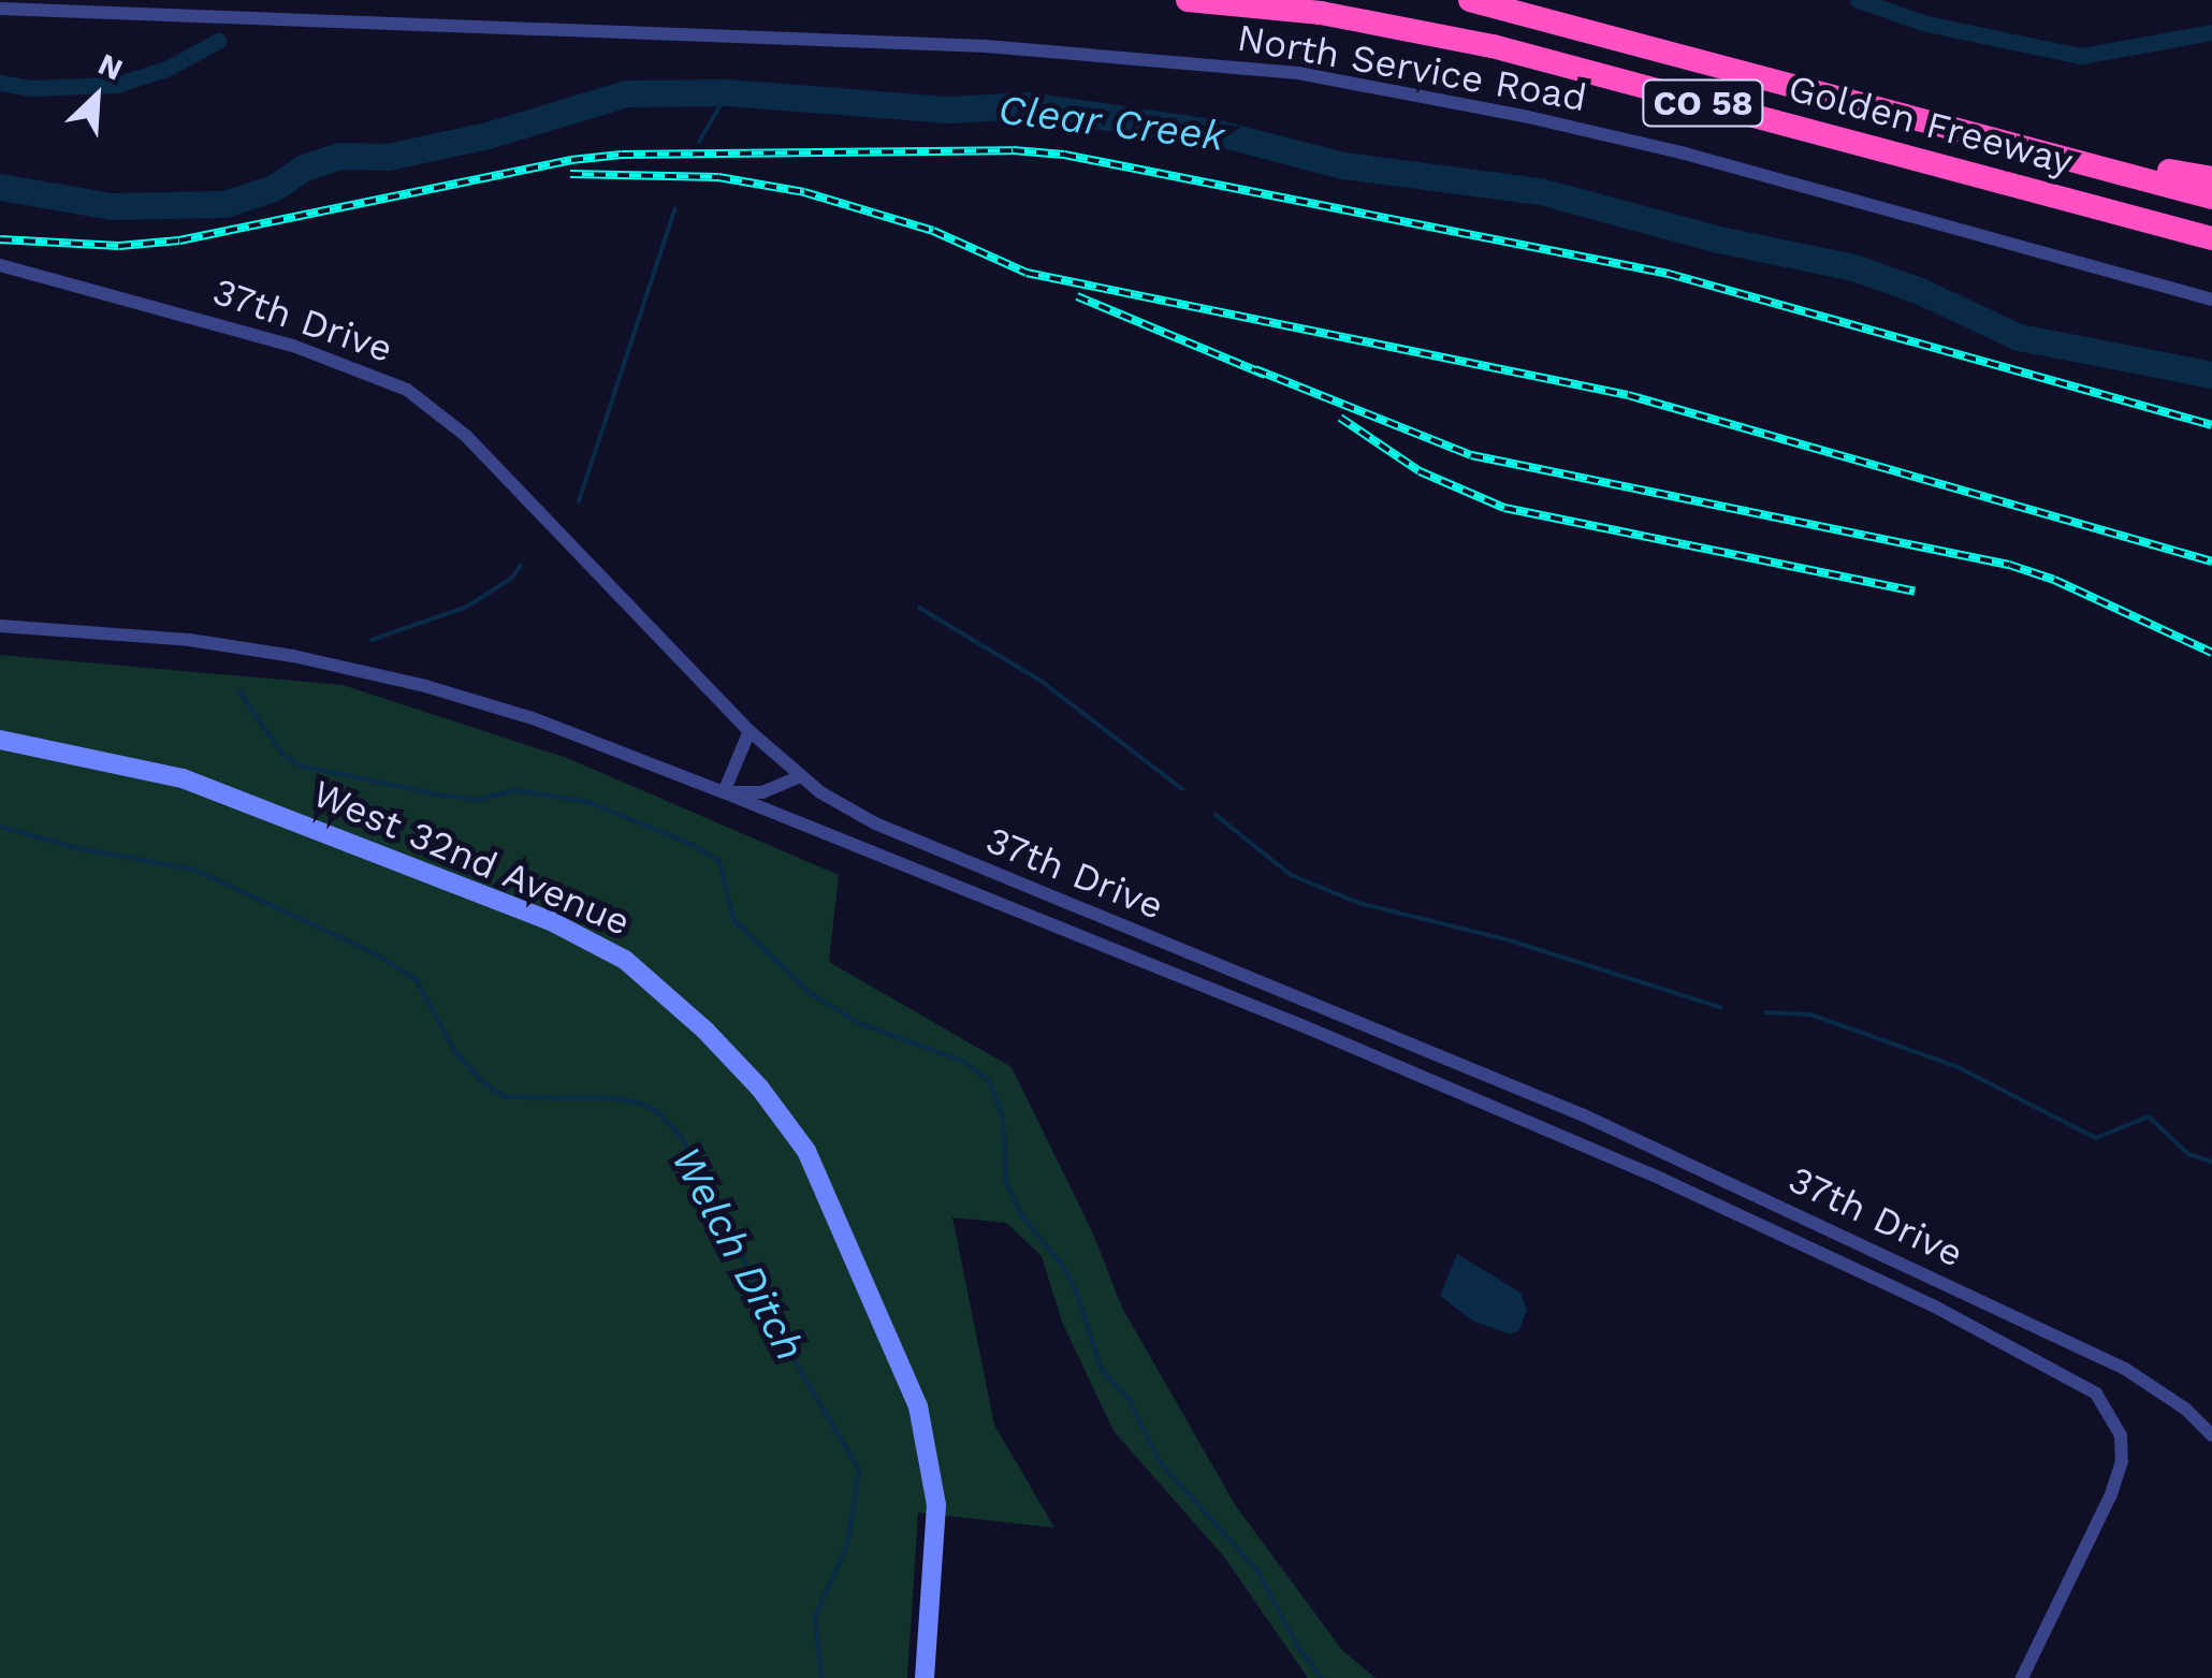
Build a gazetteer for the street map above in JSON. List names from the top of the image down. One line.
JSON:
{"streets":{"highway":["CO 58","Golden Freeway"],"street":["North Service Road","37th Drive","West 32nd Avenue"]},"water":["Clear Creek","Welch Ditch"],"north":"top right"}
